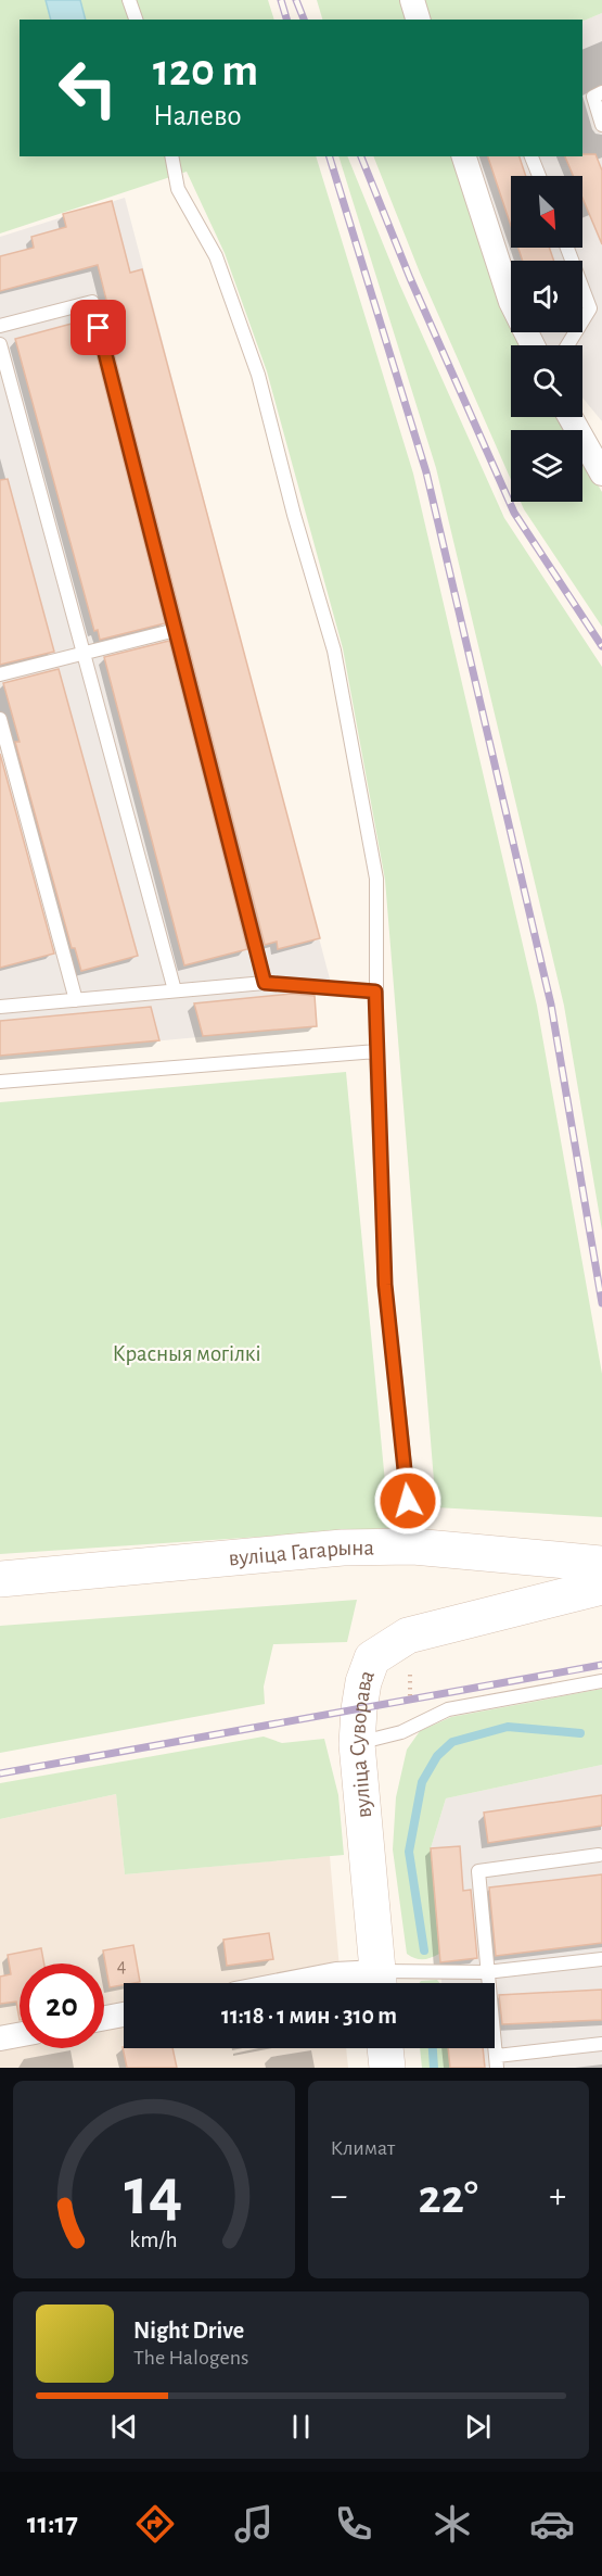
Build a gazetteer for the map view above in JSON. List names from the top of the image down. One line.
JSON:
{"streets":{"main road":["вуліца Гагарына","вуліца Суворава"]},"parks":["Красныя могілкі"],"house_numbers":["4"],"north":"bottom right","page":{"turn":["120 m","Налево"],"limit":"20","trip":"11:18 · 1 мин · 310 m","tile":"Климат","heat":["−","22°","+"],"song":["Night Drive","The Halogens"],"tabs":"11:17","gauge":["14","km/h"]}}
